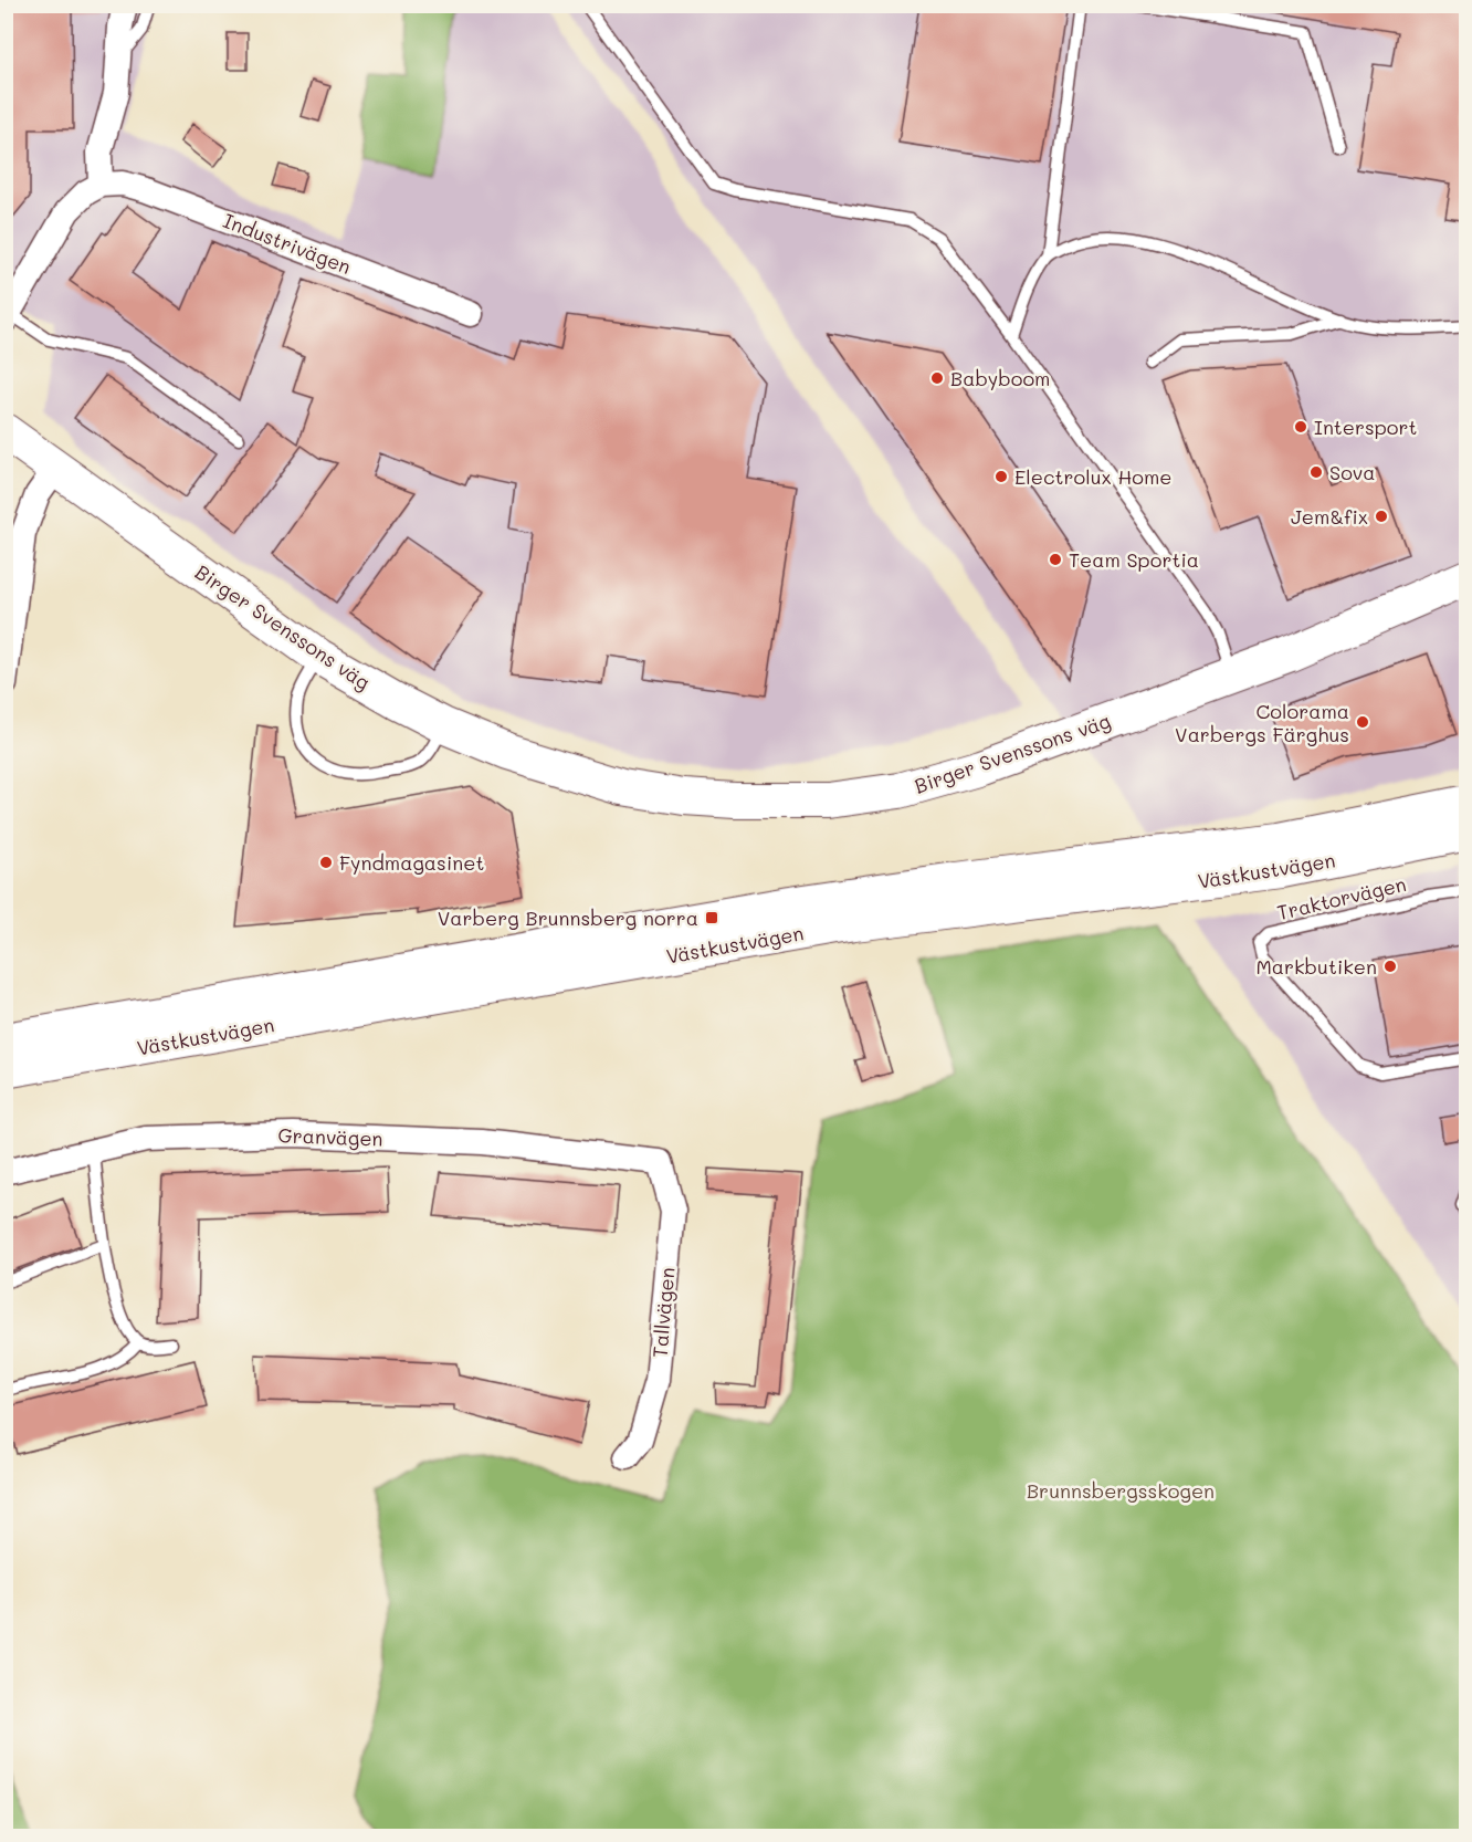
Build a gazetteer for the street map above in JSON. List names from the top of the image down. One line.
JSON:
{"streets":{"street":["Industrivägen","Birger Svenssons väg","Västkustvägen","Granvägen","Tallvägen"],"lane":["Traktorvägen"]},"crossings":[["Granvägen","Tallvägen"]],"parks":["Brunnsbergsskogen"],"places":{"other":["Babyboom","Intersport","Sova","Electrolux Home","Jem&fix","Team Sportia","Colorama Varbergs Färghus","Fyndmagasinet","Markbutiken"],"transit":["Varberg Brunnsberg norra"]}}
